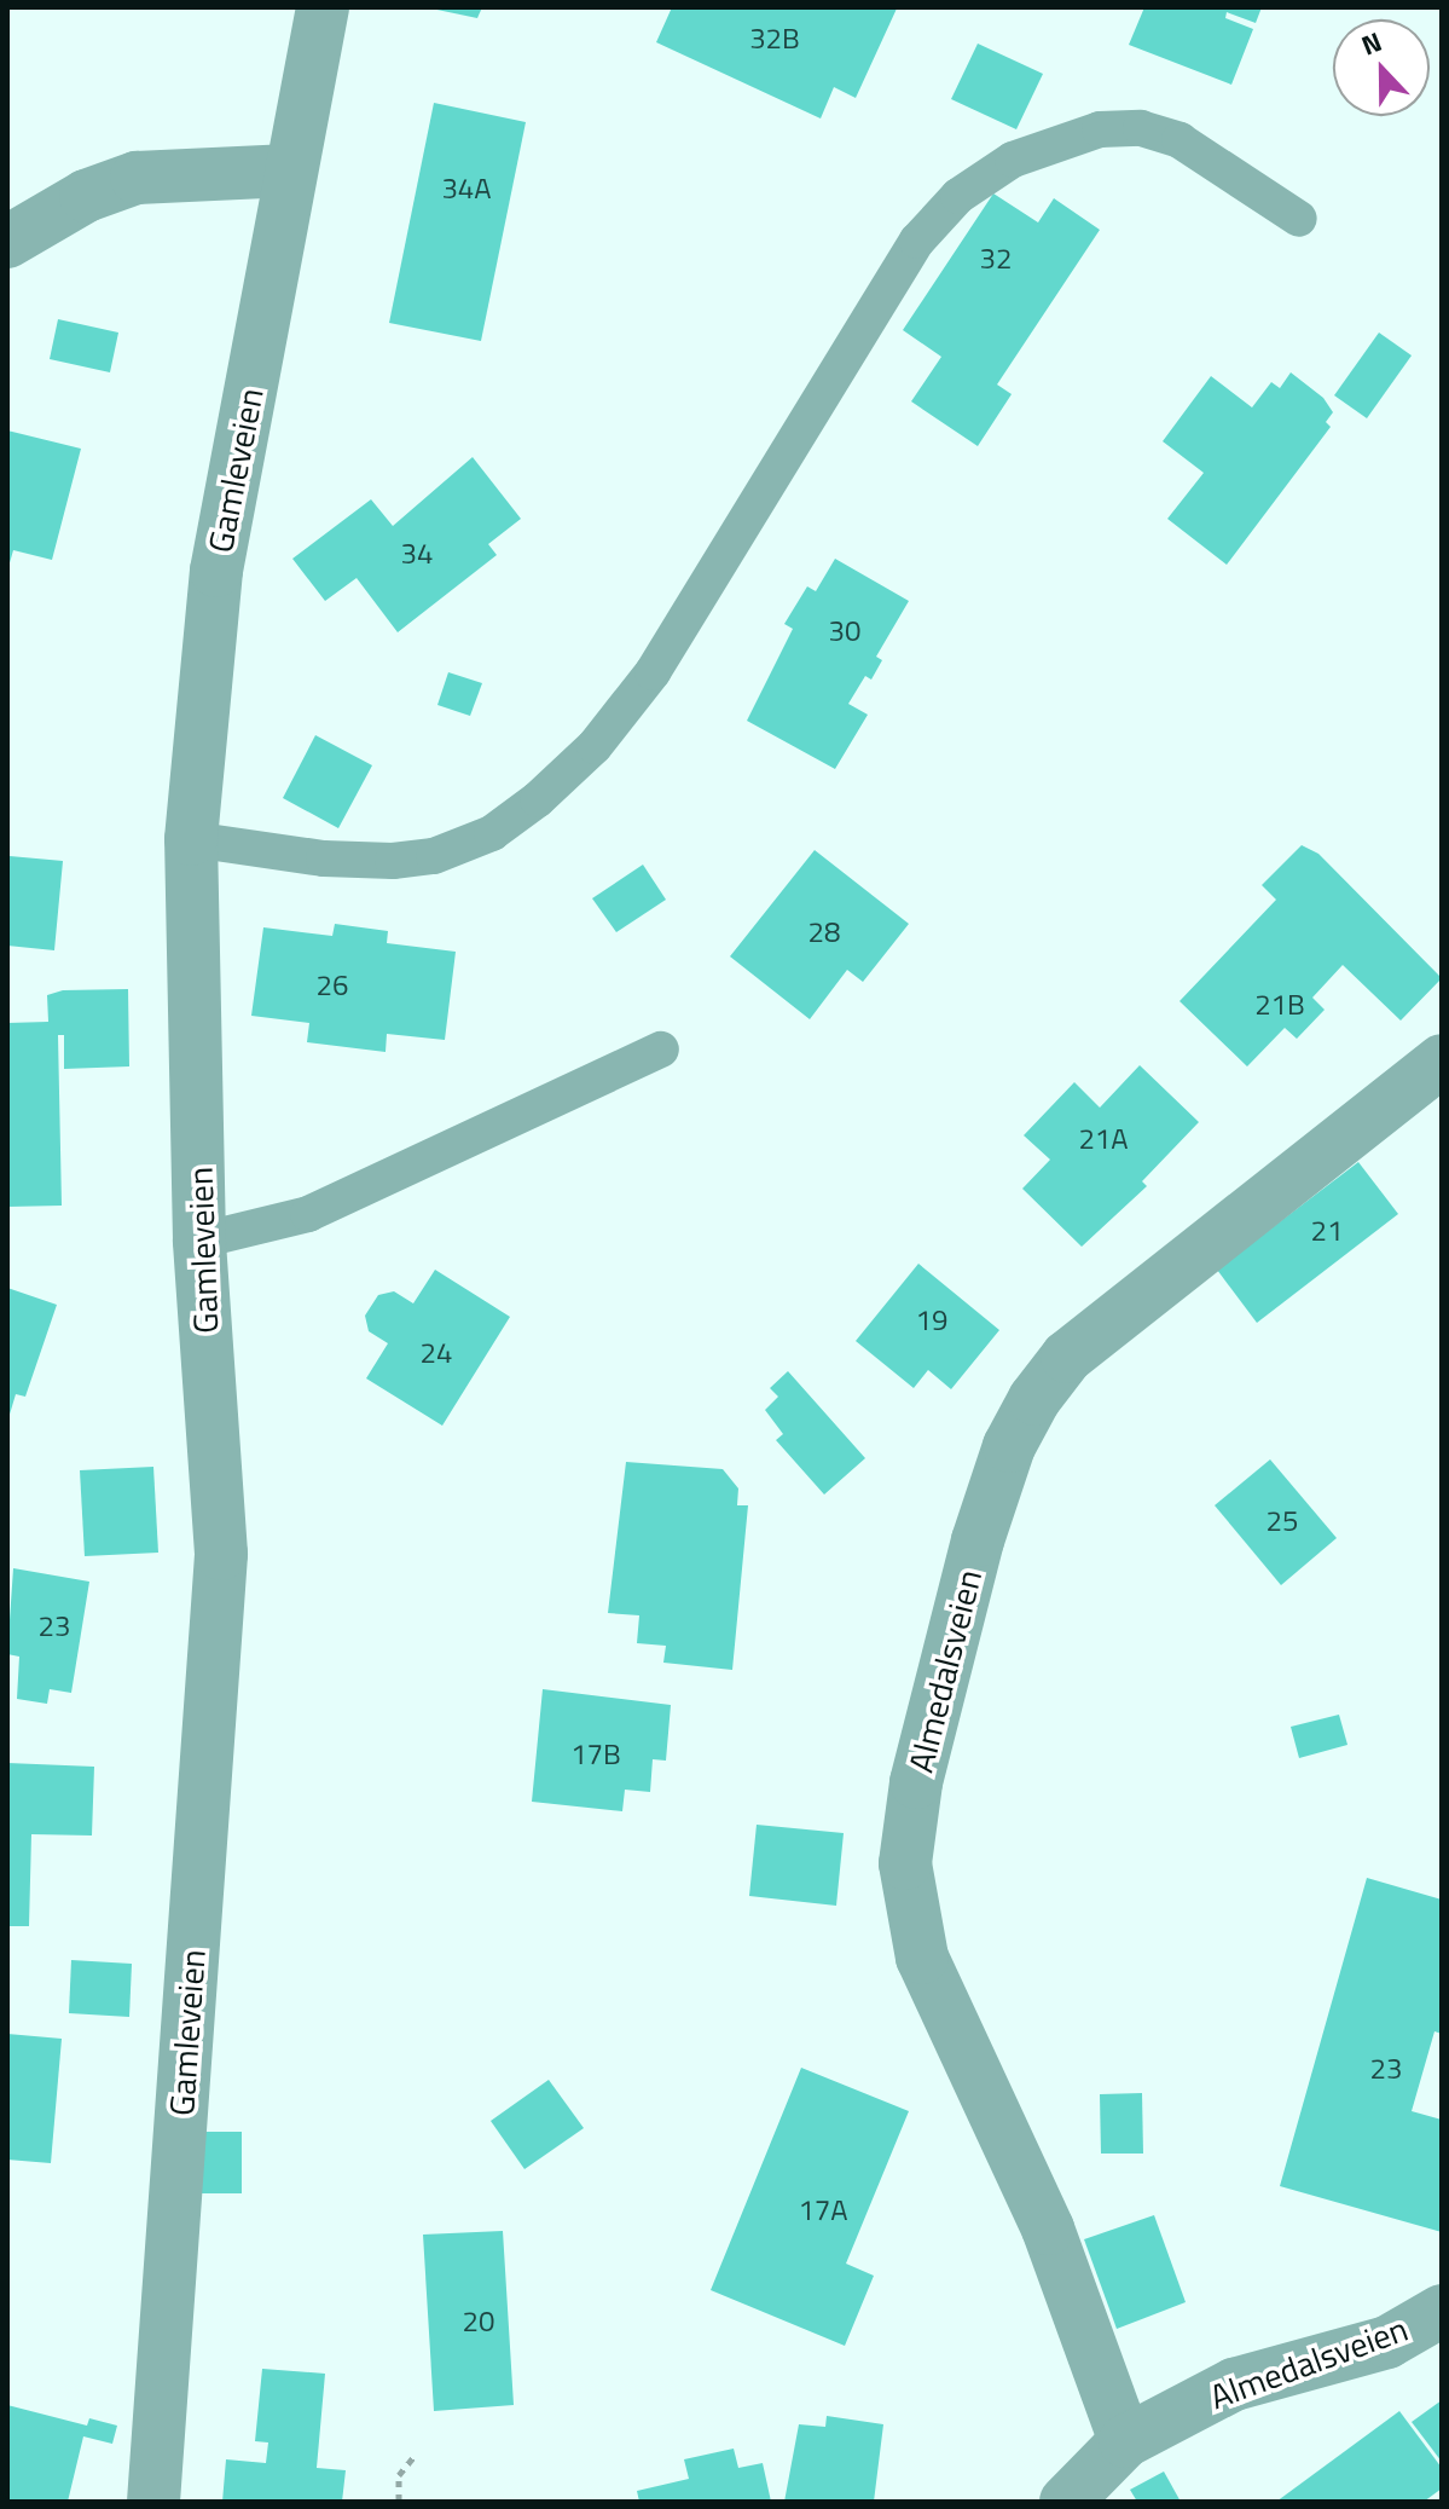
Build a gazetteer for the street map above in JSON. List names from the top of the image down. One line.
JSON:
{"streets":{"street":["Gamleveien","Almedalsveien"]},"house_numbers":["32B","34A","32","34","30","28","26","21B","21A","21","19","24","25","23","17B","23","17A","20"],"north":"top"}
